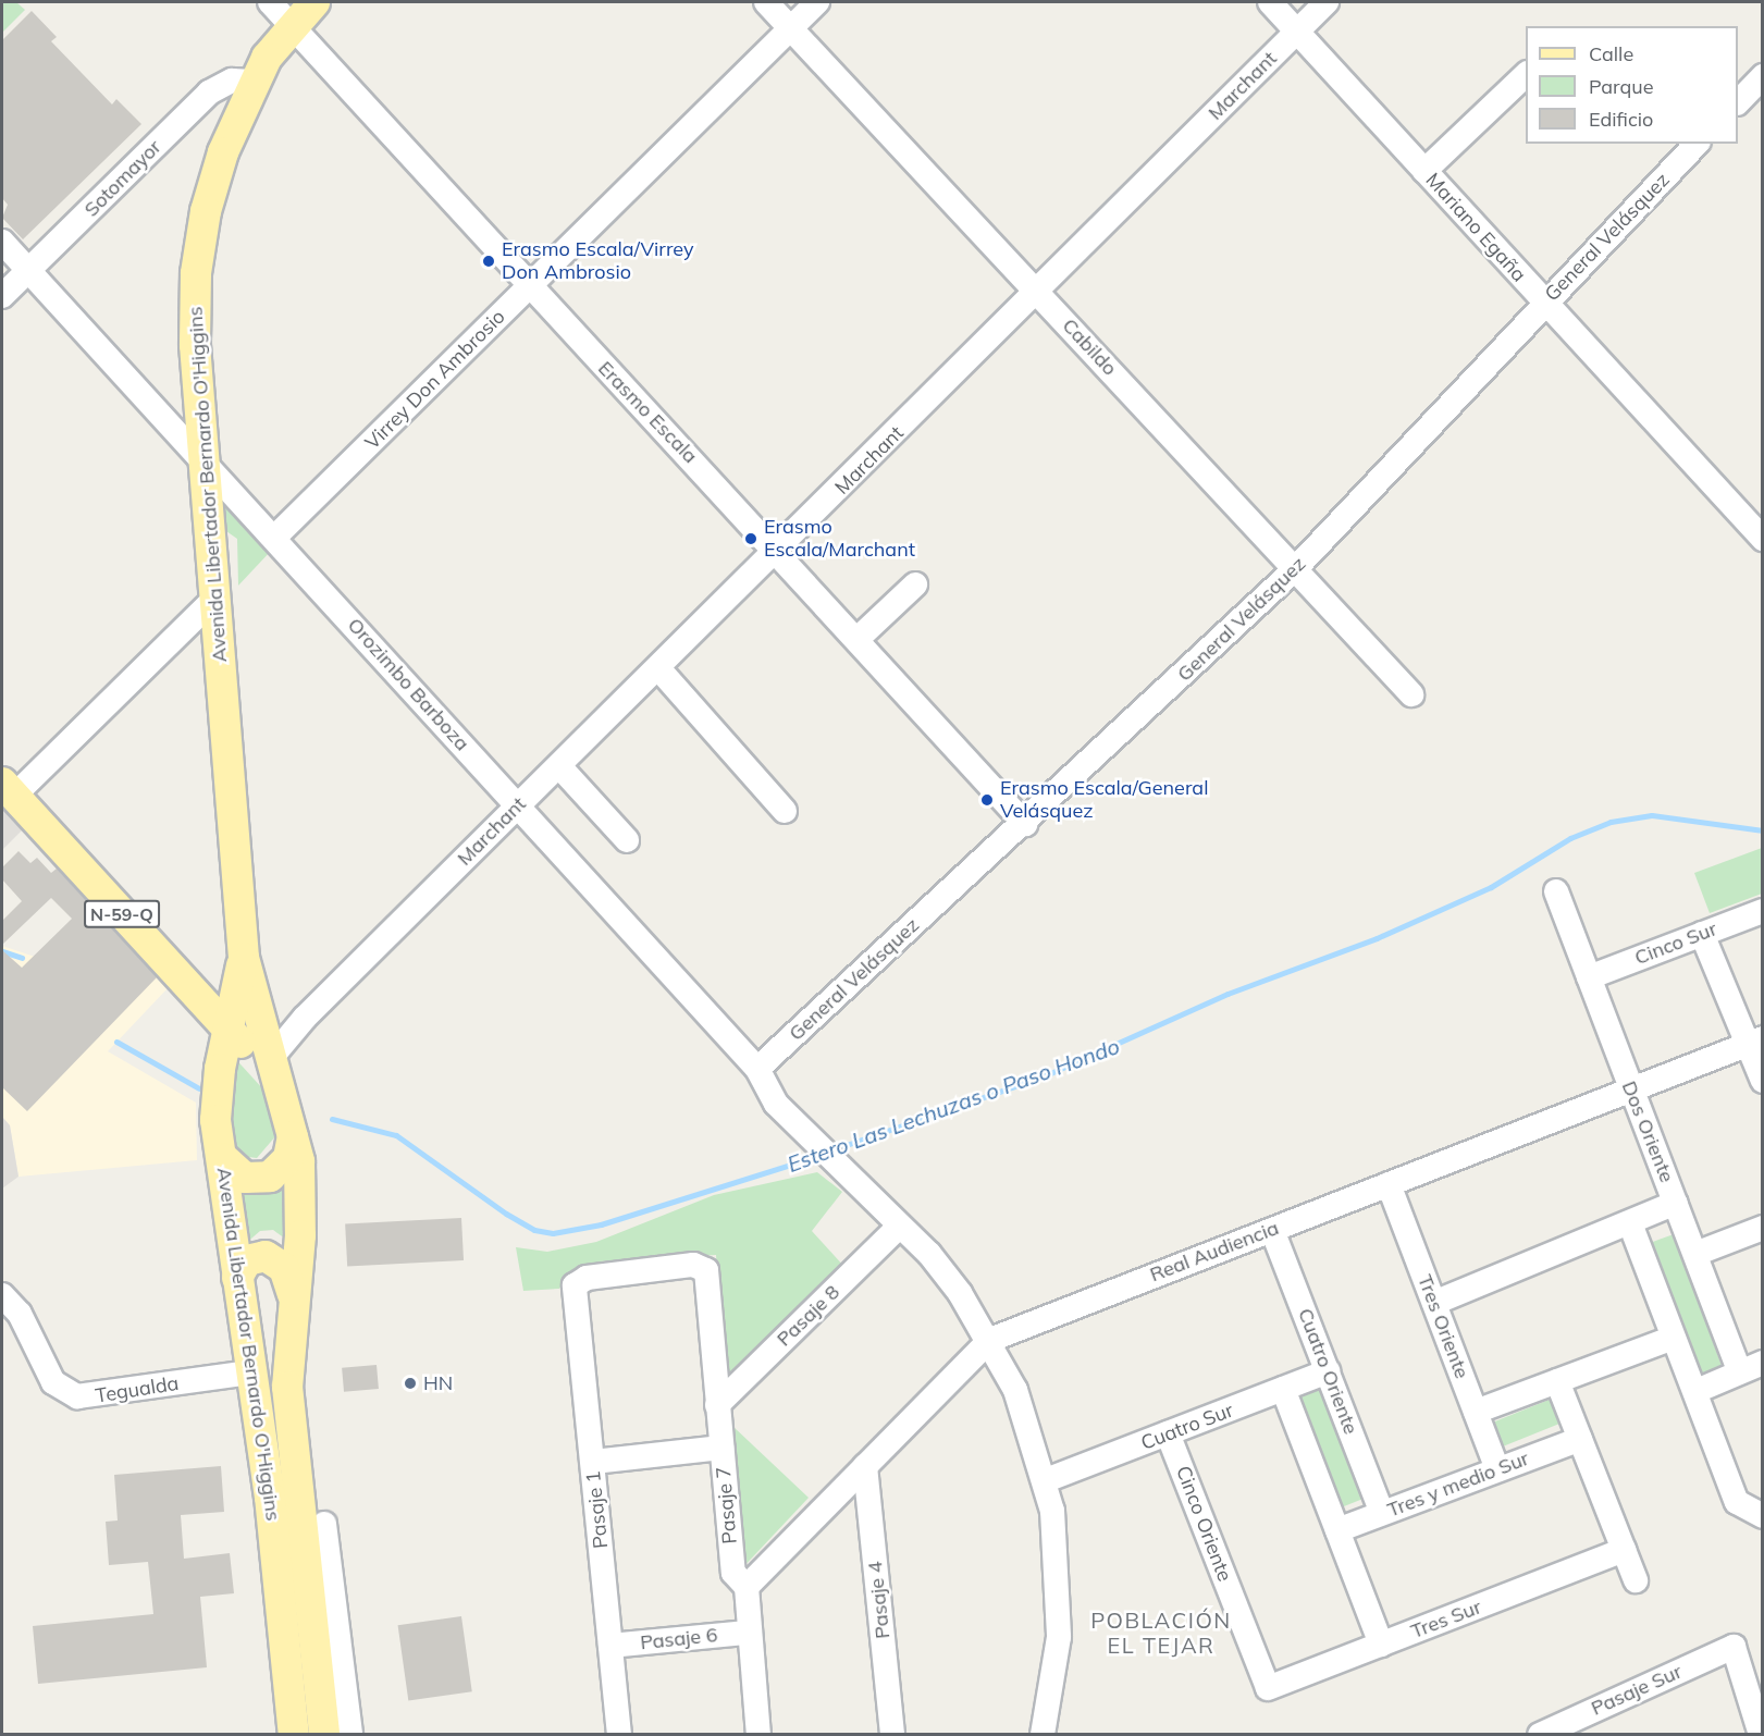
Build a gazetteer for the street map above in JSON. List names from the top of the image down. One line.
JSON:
{"streets":{"main road":["Avenida Libertador Bernardo O'Higgins","N-59-Q"],"street":["Marchant","Sotomayor","Mariano Egaña","General Velásquez","Cabildo","Virrey Don Ambrosio","Erasmo Escala","Orozimbo Barboza","Cinco Sur","Dos Oriente","Real Audiencia","Pasaje 8","Tres Oriente","Cuatro Oriente","Tegualda","Cuatro Sur","Tres y medio Sur","Pasaje 7","Pasaje 1","Cinco Oriente","Pasaje 4","Tres Sur","Pasaje 6","Pasaje Sur"]},"crossings":[["Marchant","Mariano Egaña"],["Marchant","Cabildo"],["Marchant","Erasmo Escala"],["Marchant","Avenida Libertador Bernardo O'Higgins"],["Marchant","Orozimbo Barboza"],["Sotomayor","Avenida Libertador Bernardo O'Higgins"],["Sotomayor","Orozimbo Barboza"],["Mariano Egaña","General Velásquez"],["General Velásquez","Cabildo"],["General Velásquez","Erasmo Escala"],["General Velásquez","Orozimbo Barboza"],["Cabildo","Virrey Don Ambrosio"],["Virrey Don Ambrosio","Erasmo Escala"],["Virrey Don Ambrosio","Orozimbo Barboza"],["Erasmo Escala","Avenida Libertador Bernardo O'Higgins"],["Avenida Libertador Bernardo O'Higgins","Orozimbo Barboza"],["Avenida Libertador Bernardo O'Higgins","N-59-Q"],["Avenida Libertador Bernardo O'Higgins","Tegualda"],["Orozimbo Barboza","Real Audiencia"],["Orozimbo Barboza","Pasaje 8"],["Orozimbo Barboza","Cuatro Sur"],["Cinco Sur","Dos Oriente"],["Dos Oriente","Real Audiencia"],["Real Audiencia","Tres Oriente"],["Real Audiencia","Cuatro Oriente"],["Real Audiencia","Pasaje 7"],["Real Audiencia","Pasaje 4"],["Pasaje 8","Pasaje 7"],["Tres Oriente","Tres y medio Sur"],["Cuatro Oriente","Cuatro Sur"],["Cuatro Oriente","Tres y medio Sur"],["Cuatro Sur","Cinco Oriente"],["Pasaje 7","Pasaje 1"],["Pasaje 7","Pasaje 6"],["Pasaje 1","Pasaje 6"],["Cinco Oriente","Tres Sur"]],"districts":["POBLACIÓN EL TEJAR"],"water":["Estero Las Lechuzas o Paso Hondo"],"places":["Erasmo Escala/Virrey Don Ambrosio","Erasmo Escala/Marchant","Erasmo Escala/General Velásquez","HN"],"legend":["Calle","Parque","Edificio"]}
